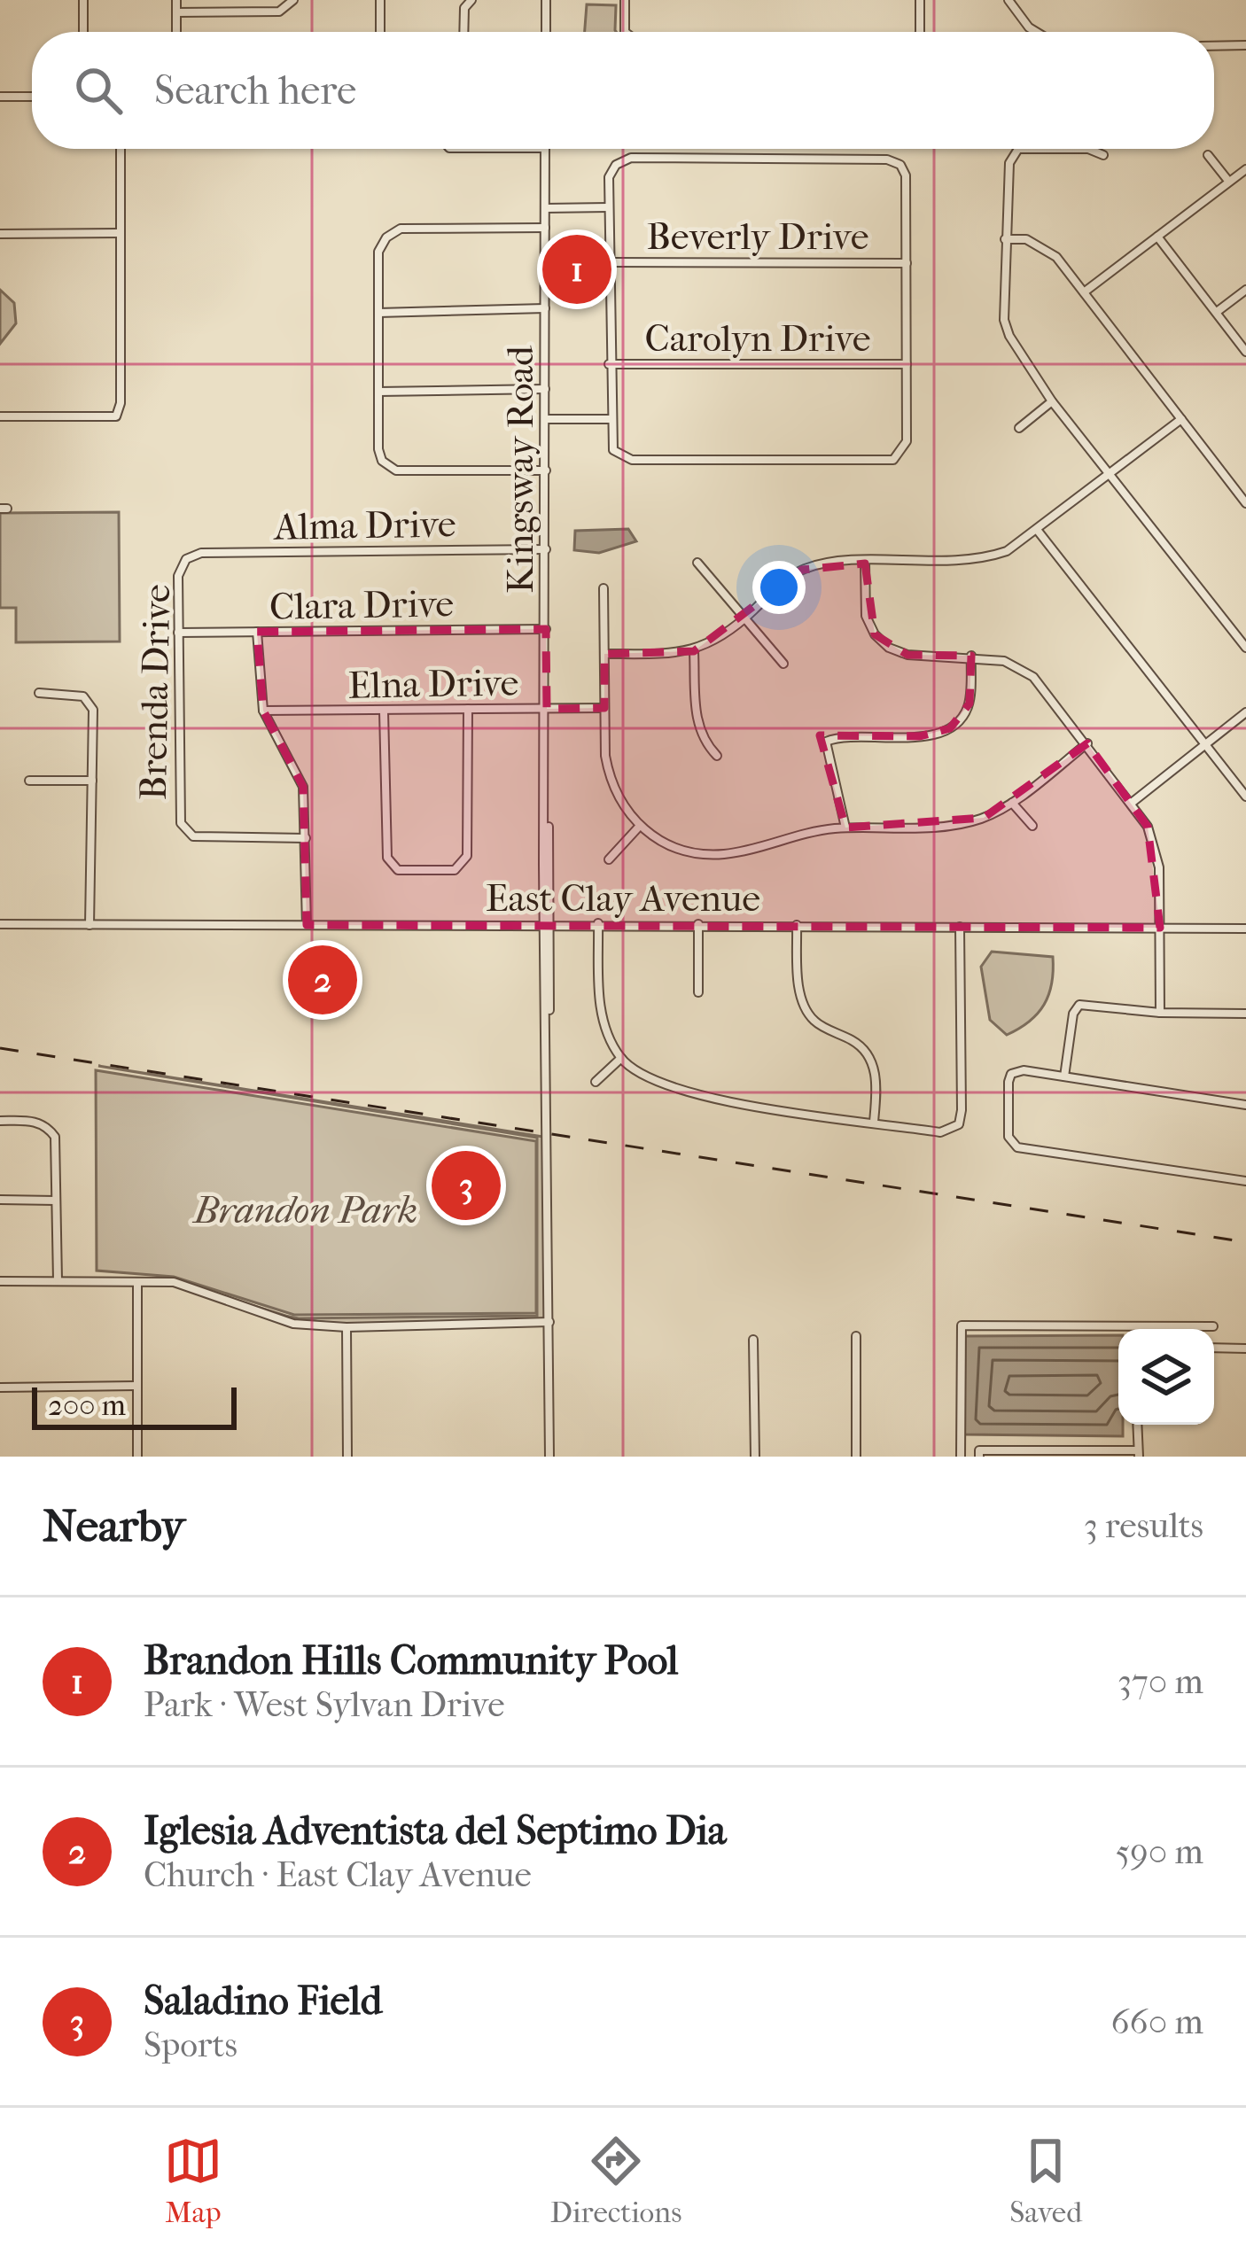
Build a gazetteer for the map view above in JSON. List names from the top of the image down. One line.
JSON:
{"streets":{"street":["Beverly Drive","Carolyn Drive","Kingsway Road","Alma Drive","Clara Drive","Elna Drive","Brenda Drive","East Clay Avenue"]},"crossings":[["Kingsway Road","Alma Drive"],["Kingsway Road","Clara Drive"],["Kingsway Road","Elna Drive"],["Kingsway Road","East Clay Avenue"],["Alma Drive","Brenda Drive"],["Clara Drive","Brenda Drive"]],"parks":["Brandon Park"],"scale_bar":"200 m","page":{"search":"Search here","pins":["1","2","3"],"scale":"200 m","heading":["Nearby","3 results"],"list":[{"mark":"1","name":"Brandon Hills Community Pool","note":"Park · West Sylvan Drive","value":"370 m"},{"mark":"2","name":"Iglesia Adventista del Septimo Dia","note":"Church · East Clay Avenue","value":"590 m"},{"mark":"3","name":"Saladino Field","note":"Sports","value":"660 m"}],"nav":["Map","Directions","Saved"]}}
